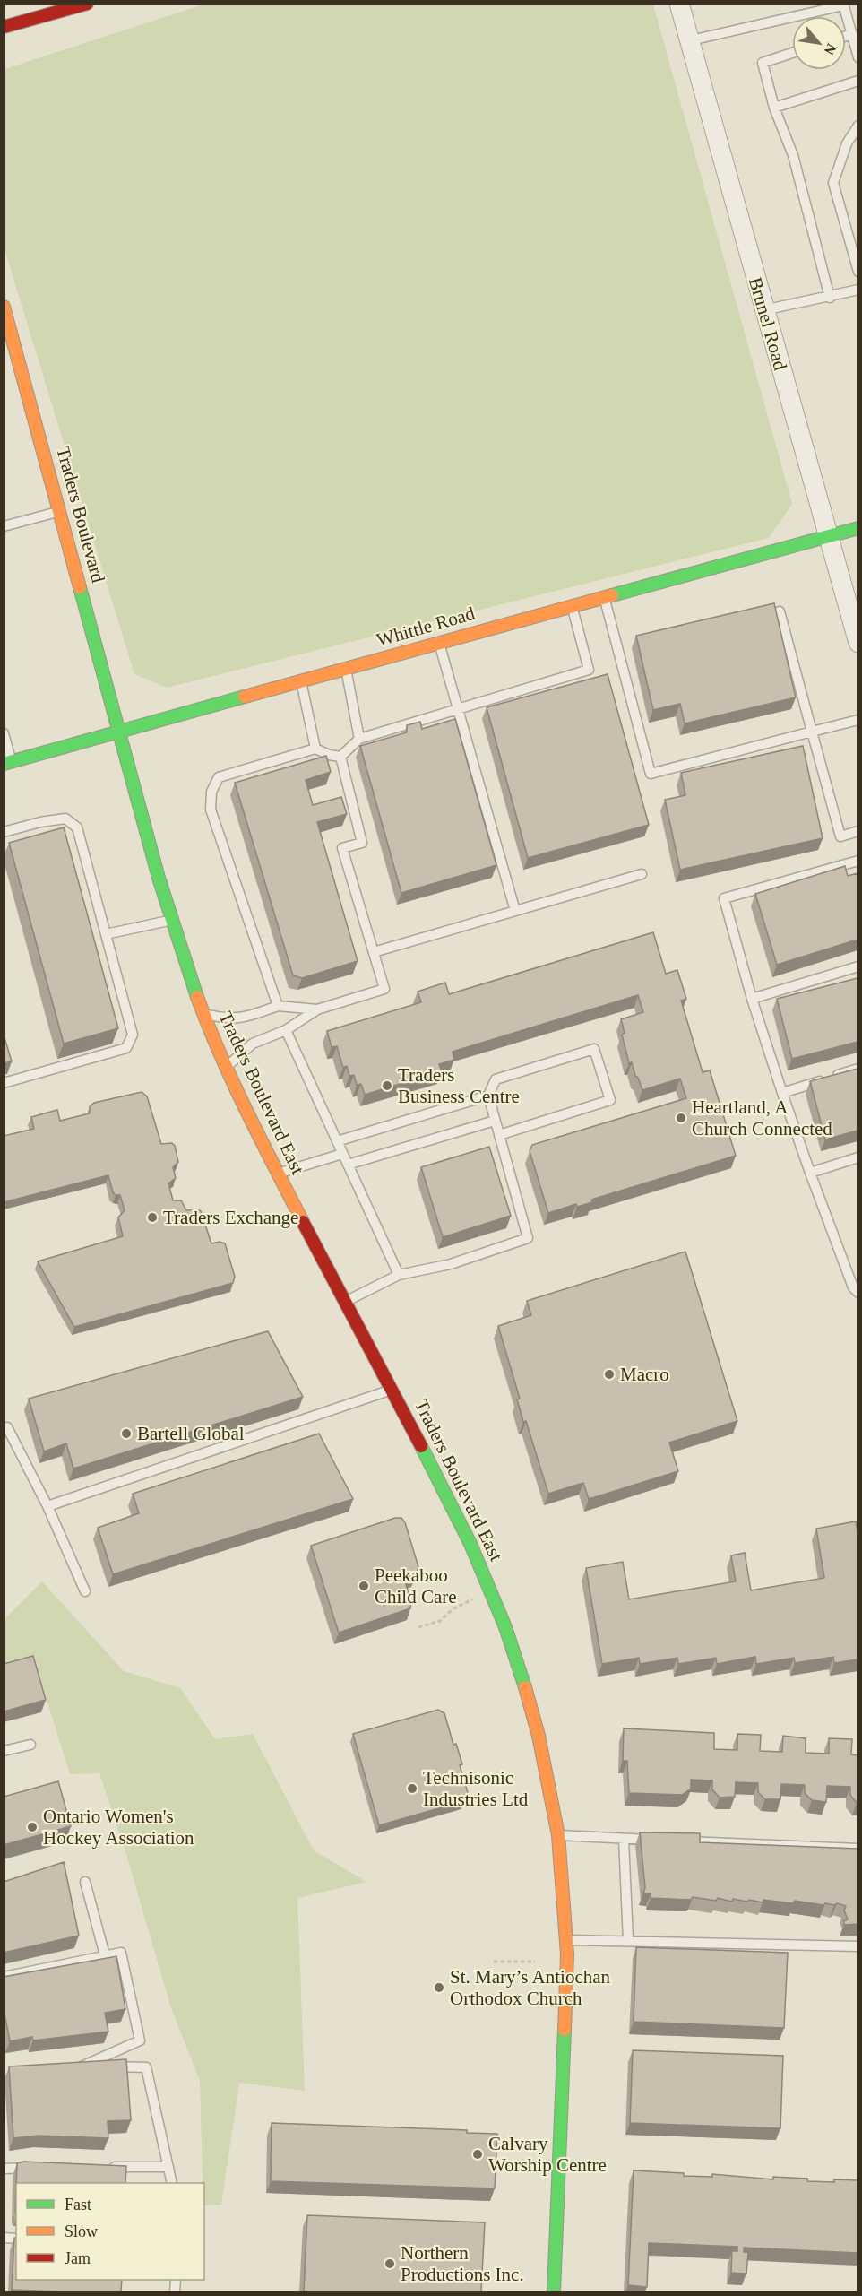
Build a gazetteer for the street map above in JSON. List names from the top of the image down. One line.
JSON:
{"streets":{"street":["Brunel Road","Traders Boulevard","Whittle Road","Traders Boulevard East"]},"crossings":[["Brunel Road","Whittle Road"],["Traders Boulevard","Whittle Road"],["Traders Boulevard","Traders Boulevard East"],["Whittle Road","Traders Boulevard East"]],"places":["Traders Business Centre","Heartland, A Church Connected","Traders Exchange","Macro","Bartell Global","Peekaboo Child Care","Technisonic Industries Ltd","Ontario Women's Hockey Association","St. Mary’s Antiochan Orthodox Church","Calvary Worship Centre","Northern Productions Inc."],"legend":["Fast","Slow","Jam"],"north":"bottom right"}
